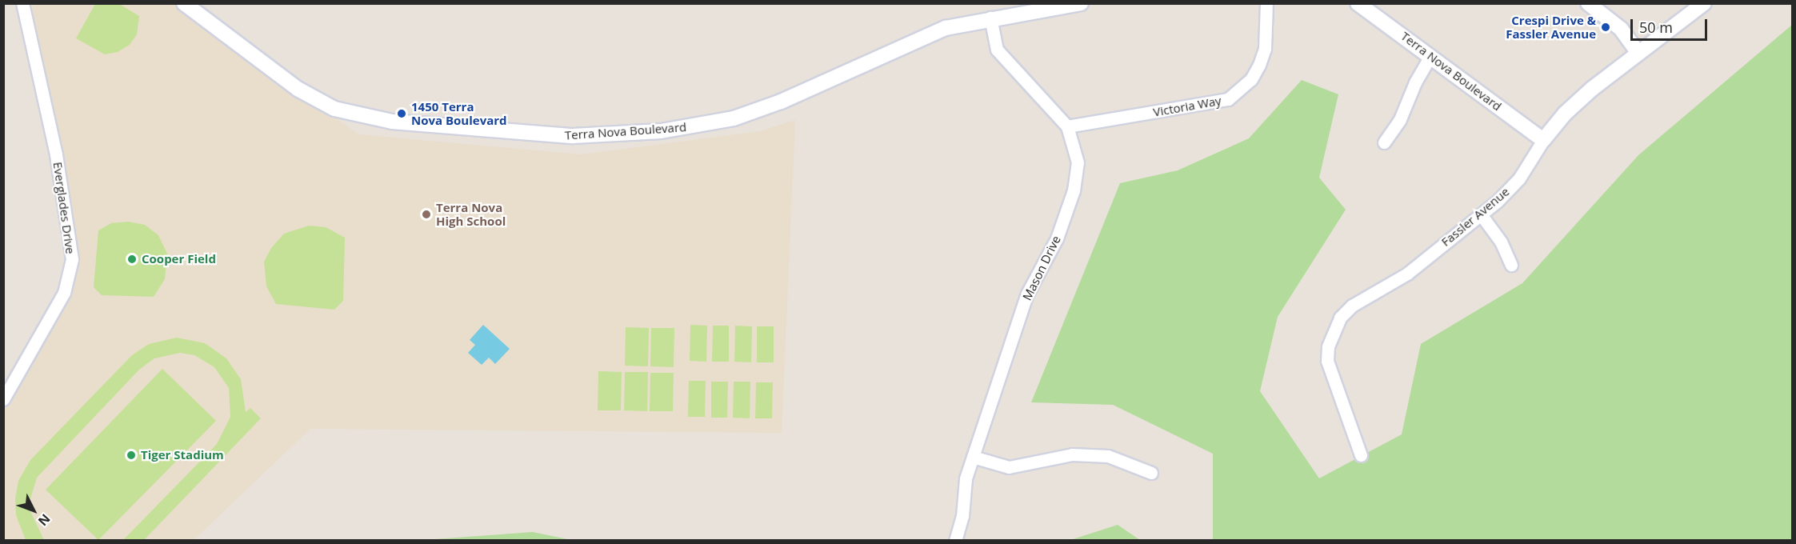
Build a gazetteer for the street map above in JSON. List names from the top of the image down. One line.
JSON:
{"streets":{"street":["Terra Nova Boulevard","Victoria Way","Everglades Drive","Fassler Avenue","Mason Drive"]},"crossings":[["Terra Nova Boulevard","Fassler Avenue"],["Terra Nova Boulevard","Mason Drive"],["Victoria Way","Mason Drive"]],"places":["Crespi Drive & Fassler Avenue","1450 Terra Nova Boulevard","Terra Nova High School","Cooper Field","Tiger Stadium"],"scale_bar":"50 m","north":"bottom right"}
